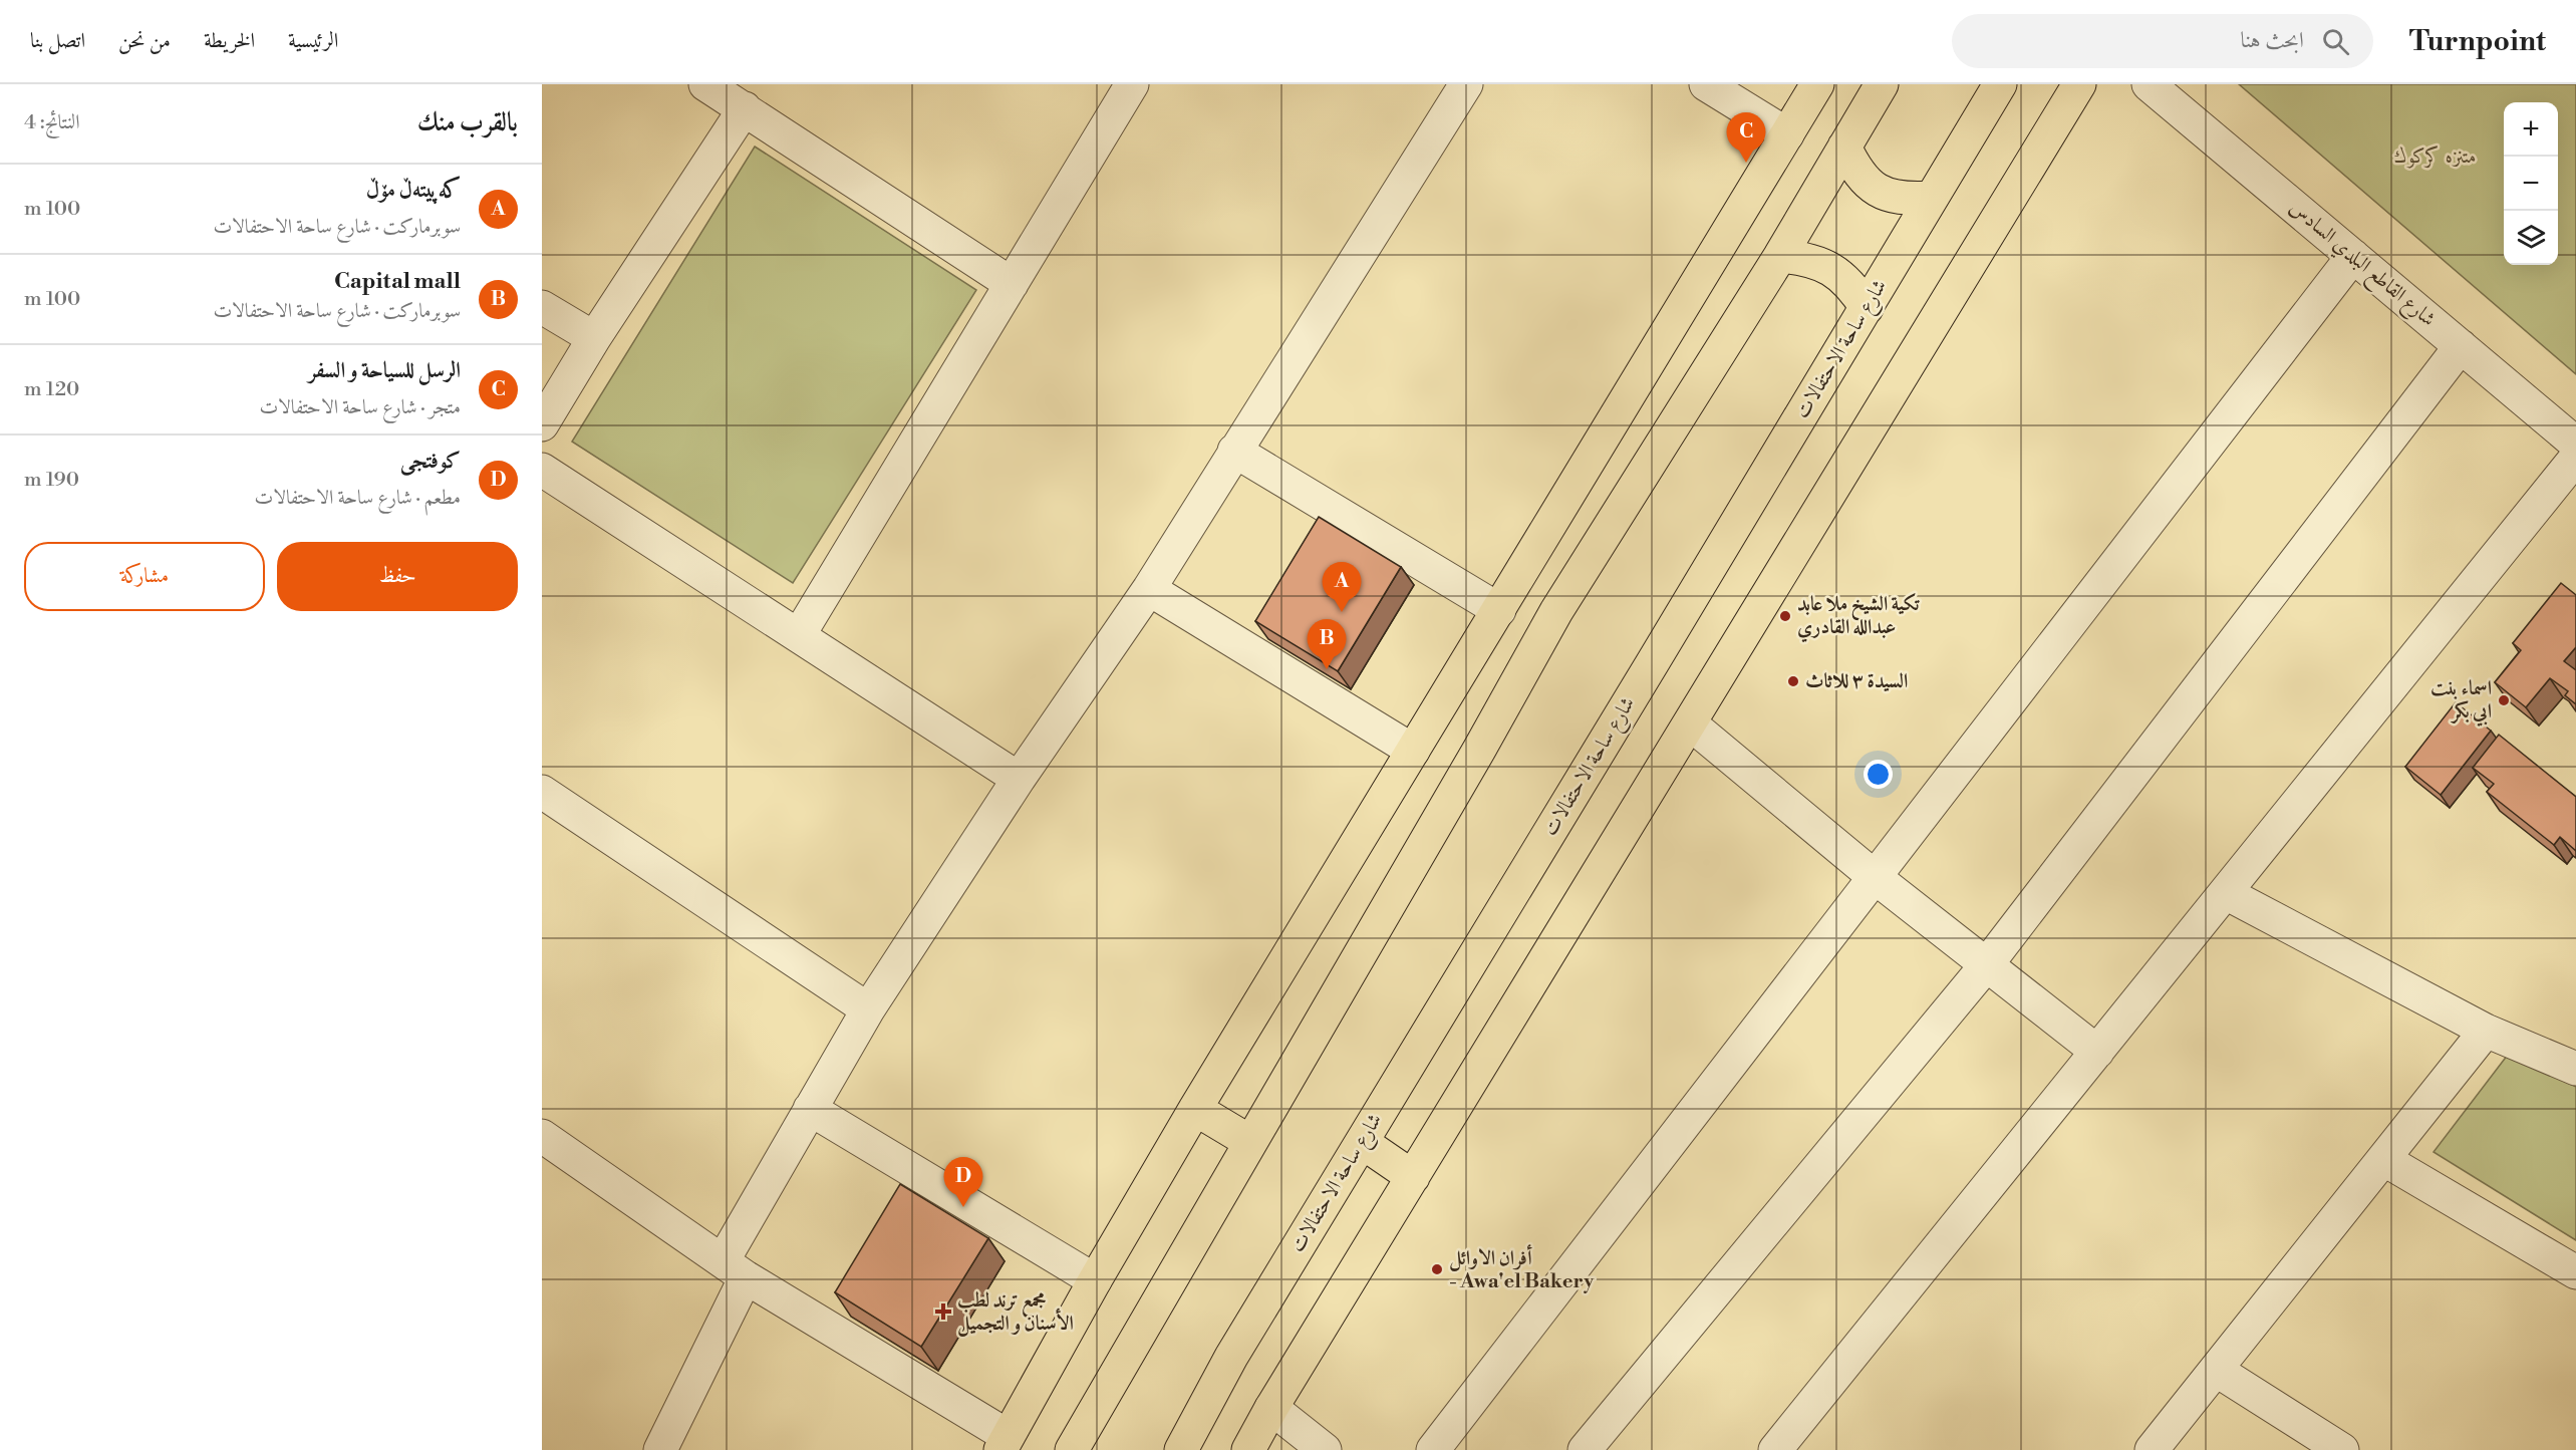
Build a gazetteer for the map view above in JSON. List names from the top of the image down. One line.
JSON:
{"streets":{"main road":["شارع ساحة الاحتفالات"],"street":["شارع القاطع البلدي السادس"]},"parks":["متنزه كركوك"],"places":{"other":["تكية الشيخ ملا عابد عبدالله القادري","السيدة ٣ للاثاث","اسماء بنت ابي بكر","أفران الاوائل - Awa'el Bakery"],"health":["مجمع ترند لطب الأسنان و التجميل"]},"page":{"header":"Turnpoint","search":"ابحث هنا","nav":["الرئيسية","الخريطة","من نحن","اتصل بنا"],"heading":["بالقرب منك","النتائج: 4"],"map_buttons":["+","−"],"pins":["C","A","B","D"],"list":[{"mark":"A","name":"کەپیتەڵ مۆڵ","note":"سوبرماركت · شارع ساحة الاحتفالات","value":"100 m"},{"mark":"B","name":"Capital mall","note":"سوبرماركت · شارع ساحة الاحتفالات","value":"100 m"},{"mark":"C","name":"الرسل للسياحة و السفر","note":"متجر · شارع ساحة الاحتفالات","value":"120 m"},{"mark":"D","name":"كوفتجى","note":"مطعم · شارع ساحة الاحتفالات","value":"190 m"}],"buttons":["حفظ","مشاركة"]}}
